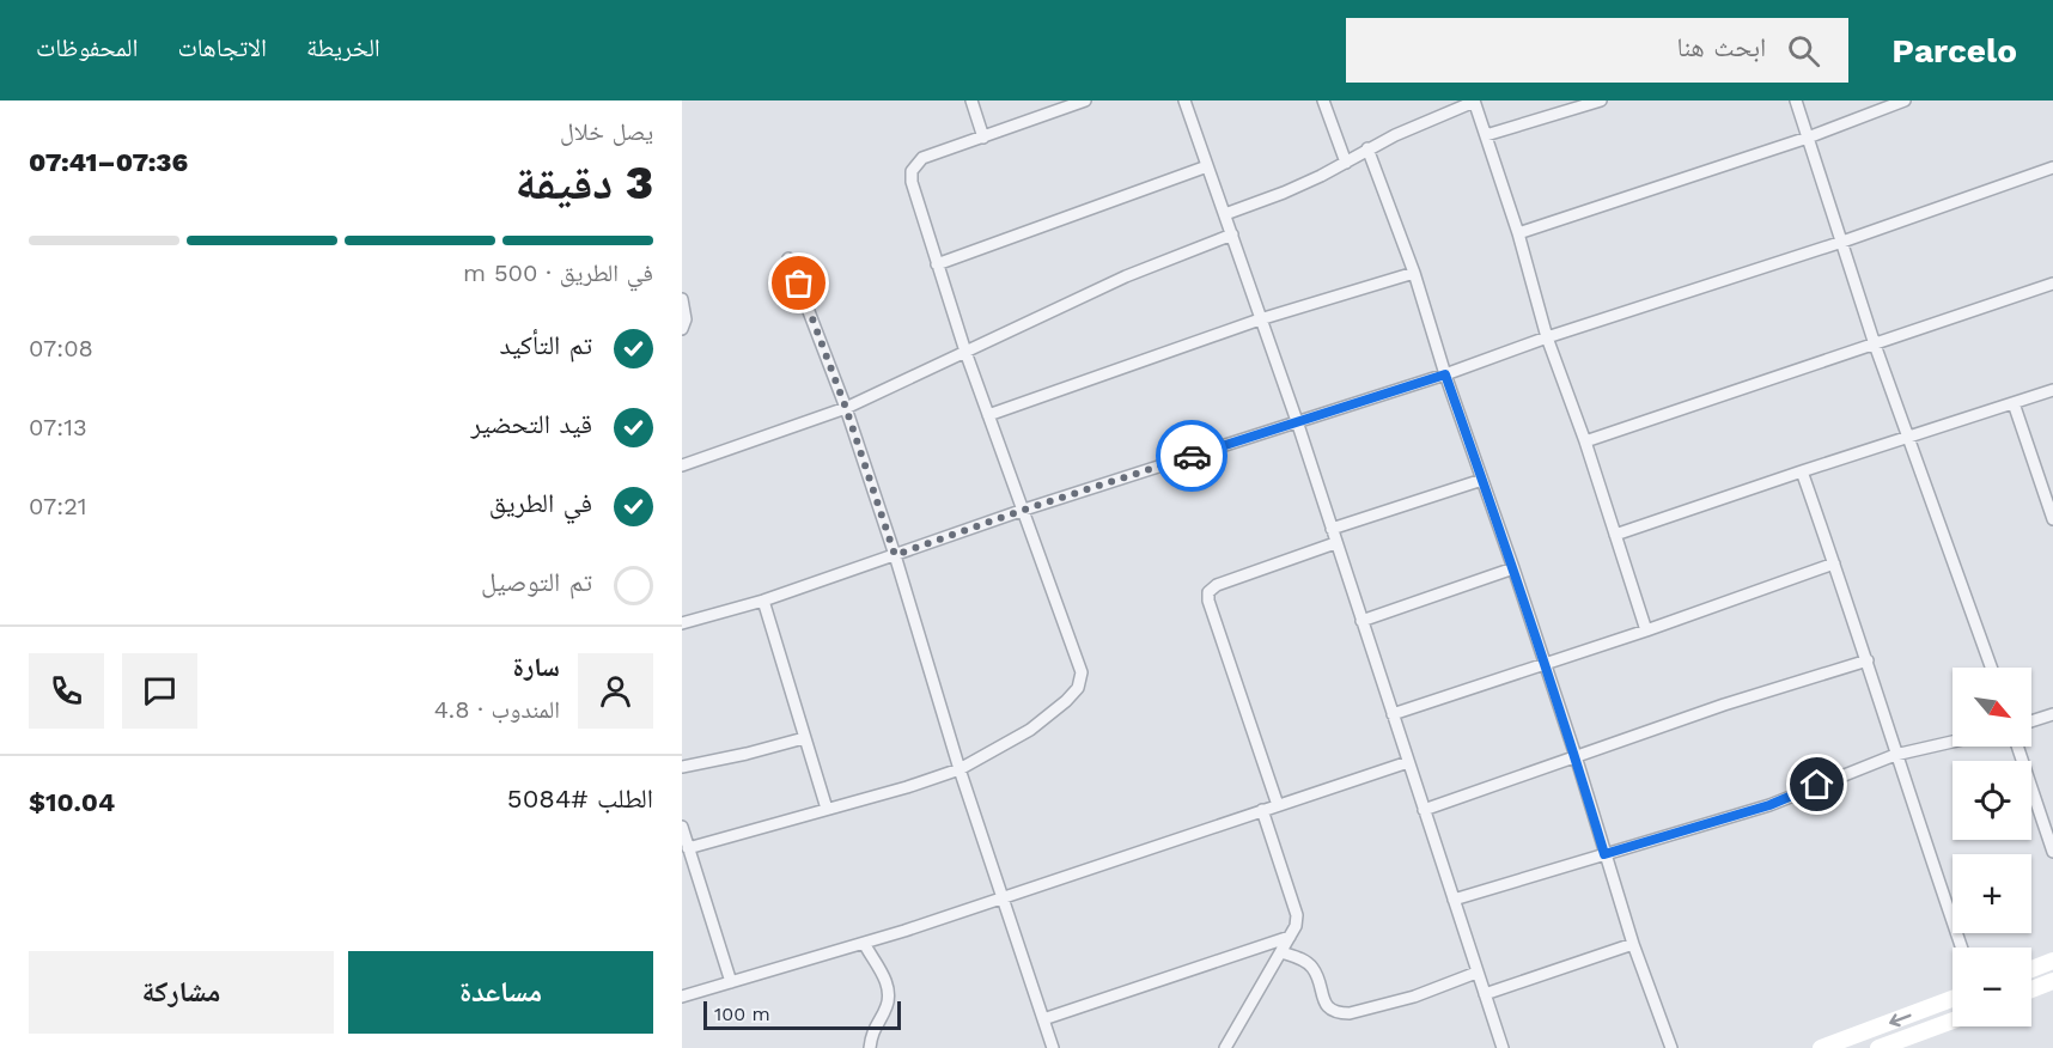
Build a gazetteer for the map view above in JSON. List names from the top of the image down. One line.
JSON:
{"scale_bar":"100 m","north":"bottom right","page":{"header":"Parcelo","search":"ابحث هنا","nav":["الخريطة","الاتجاهات","المحفوظات"],"heading":["3 دقيقة","يصل خلال","07:36–07:41"],"panel":["سارة","المندوب · 4.8","الطلب #5084","$10.04"],"bar":"في الطريق · 500 m","list":[["تم التأكيد","07:08"],["قيد التحضير","07:13"],["في الطريق","07:21"],"تم التوصيل"],"map_buttons":["+","−"],"buttons":["مساعدة","مشاركة"],"scale":"100 m"}}
